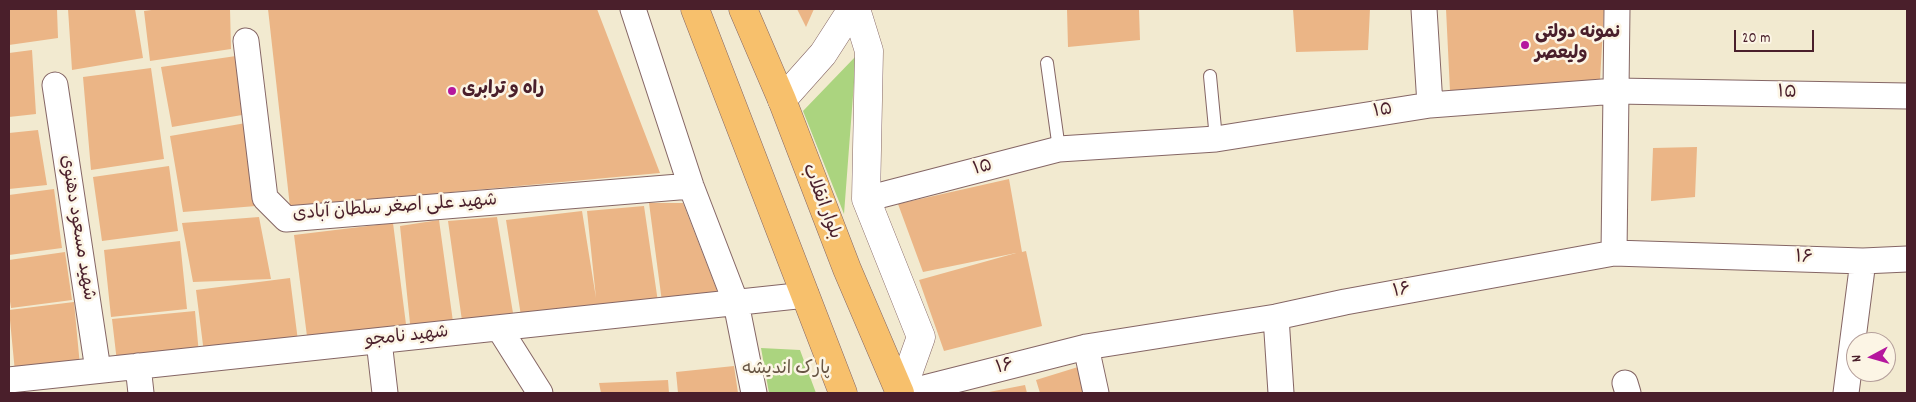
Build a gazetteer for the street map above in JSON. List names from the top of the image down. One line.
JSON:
{"streets":{"main road":["بلوار انقلاب"],"street":["۱۵","شهید علی اصغر سلطان آبادی","شهید مسعود دهنوی","۱۶","شهید نامجو"]},"crossings":[["بلوار انقلاب","۱۶"],["شهید مسعود دهنوی","شهید نامجو"]],"parks":["پارک اندیشه"],"places":["نمونه دولتی ولیعصر","راه و ترابری"],"scale_bar":"20 m","north":"left"}
